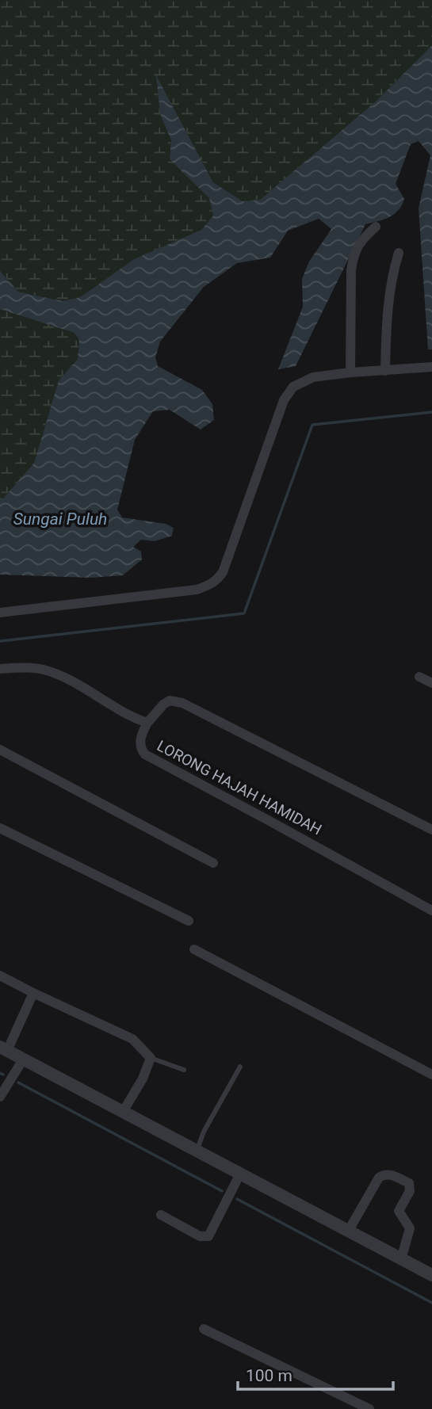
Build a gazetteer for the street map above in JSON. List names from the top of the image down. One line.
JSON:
{"streets":{"street":["LORONG HAJAH HAMIDAH"]},"water":["Sungai Puluh"],"scale_bar":"100 m"}
